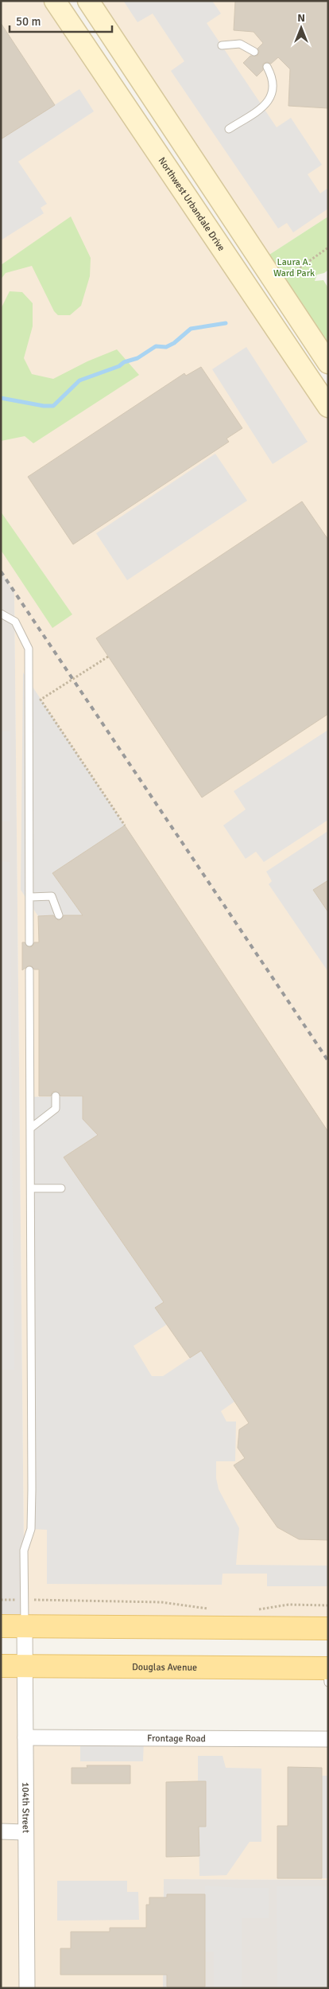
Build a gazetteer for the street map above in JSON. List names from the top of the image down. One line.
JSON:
{"streets":{"main road":["Northwest Urbandale Drive","Douglas Avenue"],"street":["Frontage Road","104th Street"]},"crossings":[["Douglas Avenue","104th Street"],["Frontage Road","104th Street"]],"parks":["Laura A. Ward Park"],"scale_bar":"50 m","north":"top"}
